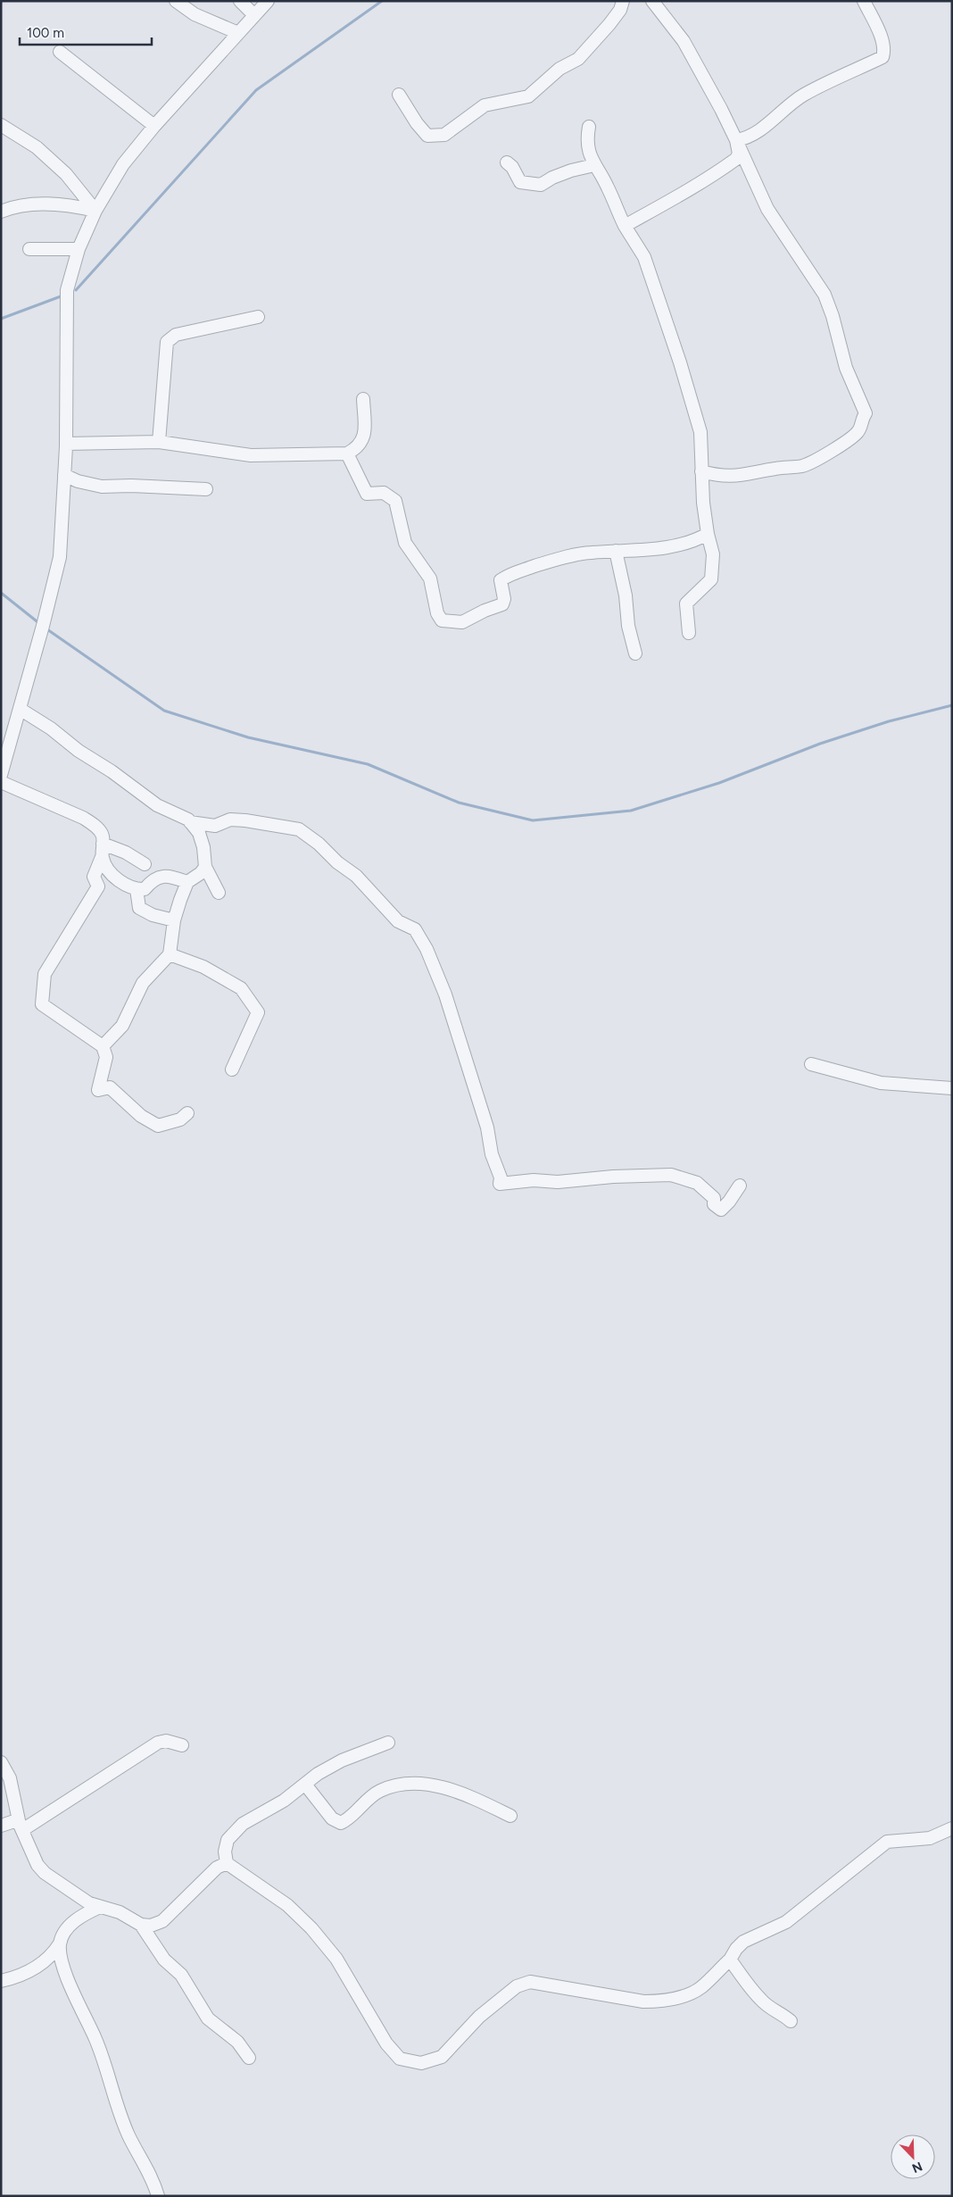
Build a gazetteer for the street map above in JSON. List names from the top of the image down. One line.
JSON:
{"scale_bar":"100 m","north":"bottom right"}
